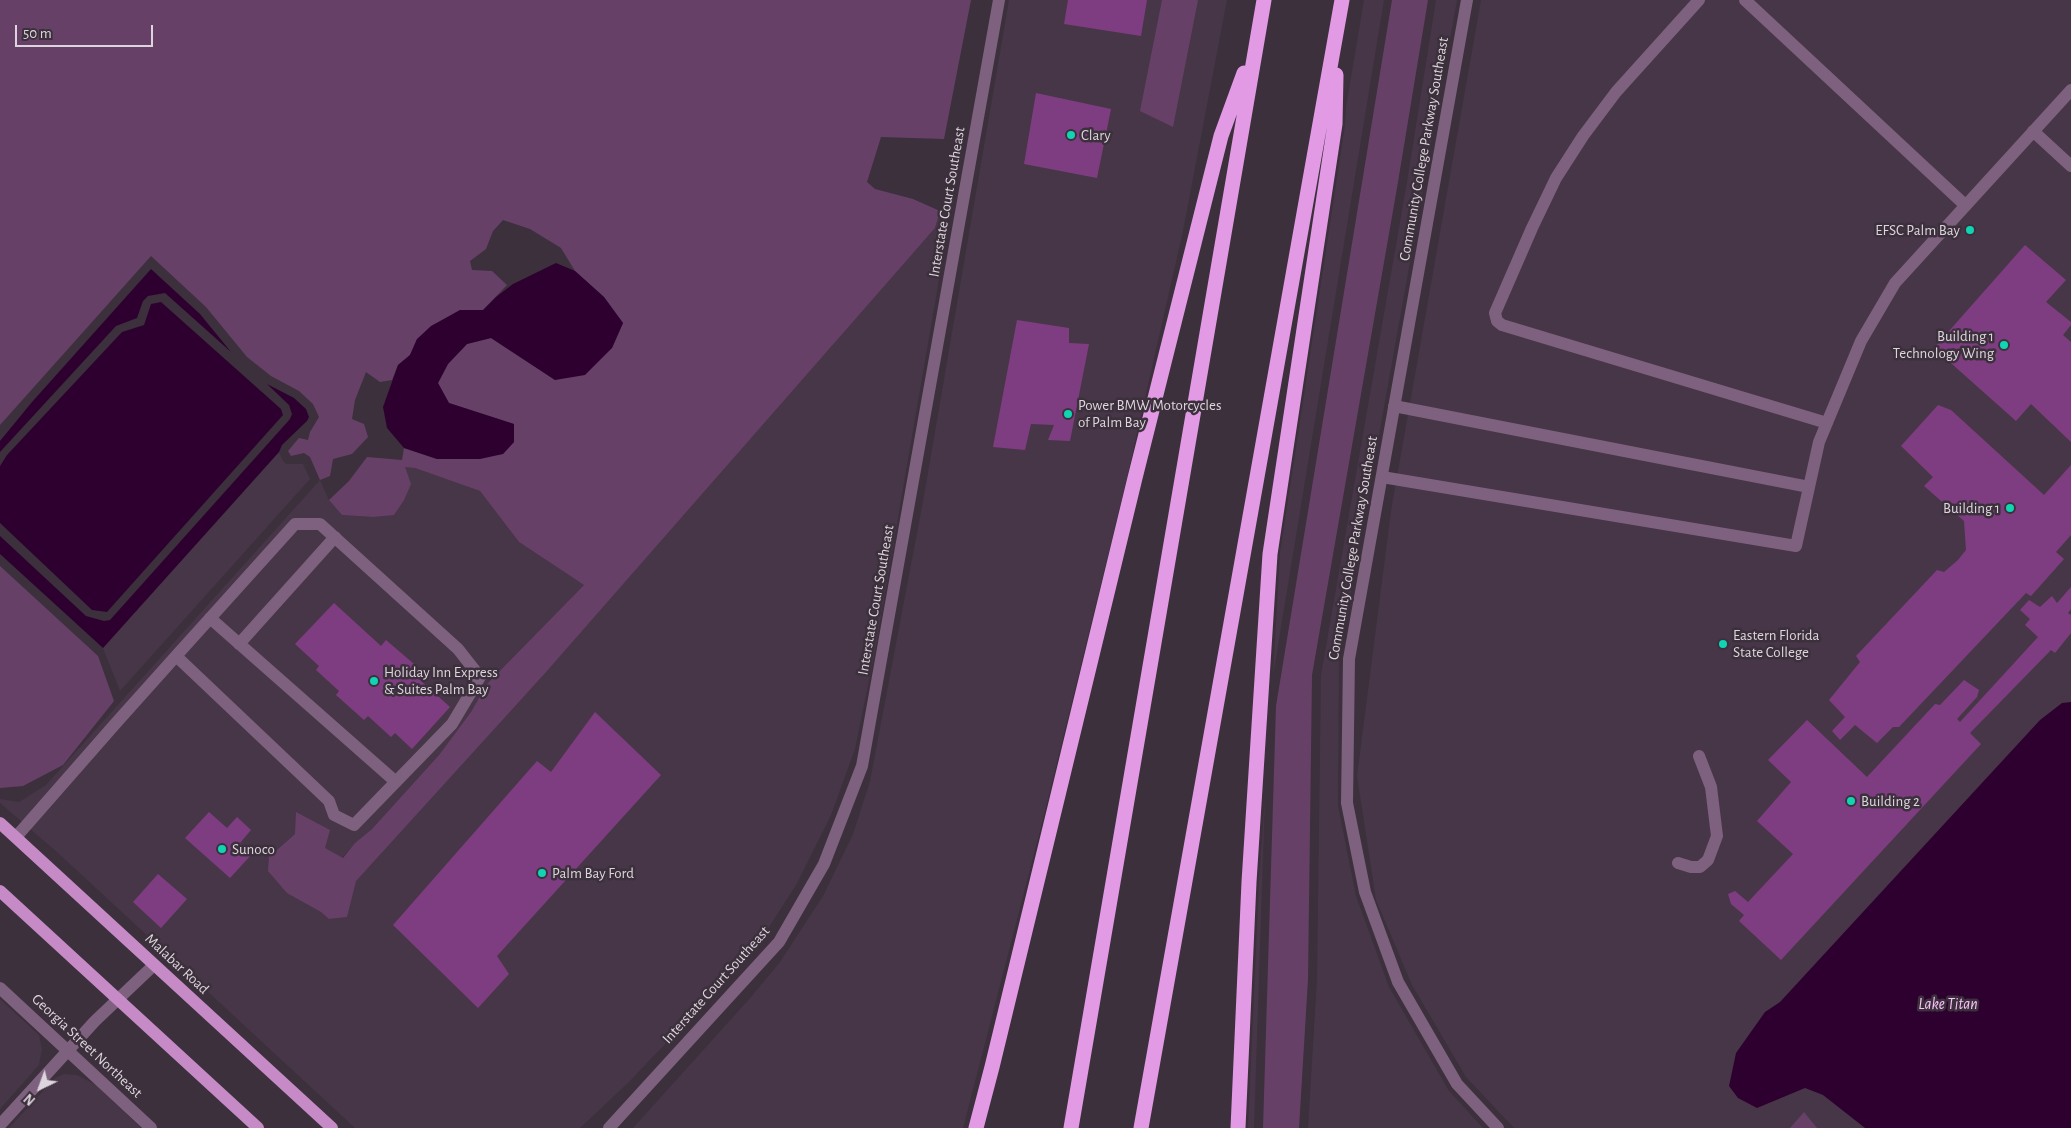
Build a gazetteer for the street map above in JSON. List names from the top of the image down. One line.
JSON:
{"streets":{"main road":["Malabar Road"],"street":["Community College Parkway Southeast","Interstate Court Southeast","Georgia Street Northeast"]},"water":["Lake Titan"],"places":["Clary","EFSC Palm Bay","Building 1 Technology Wing","Power BMW Motorcycles of Palm Bay","Building 1","Eastern Florida State College","Holiday Inn Express & Suites Palm Bay","Building 2","Sunoco","Palm Bay Ford"],"scale_bar":"50 m","north":"bottom left"}
